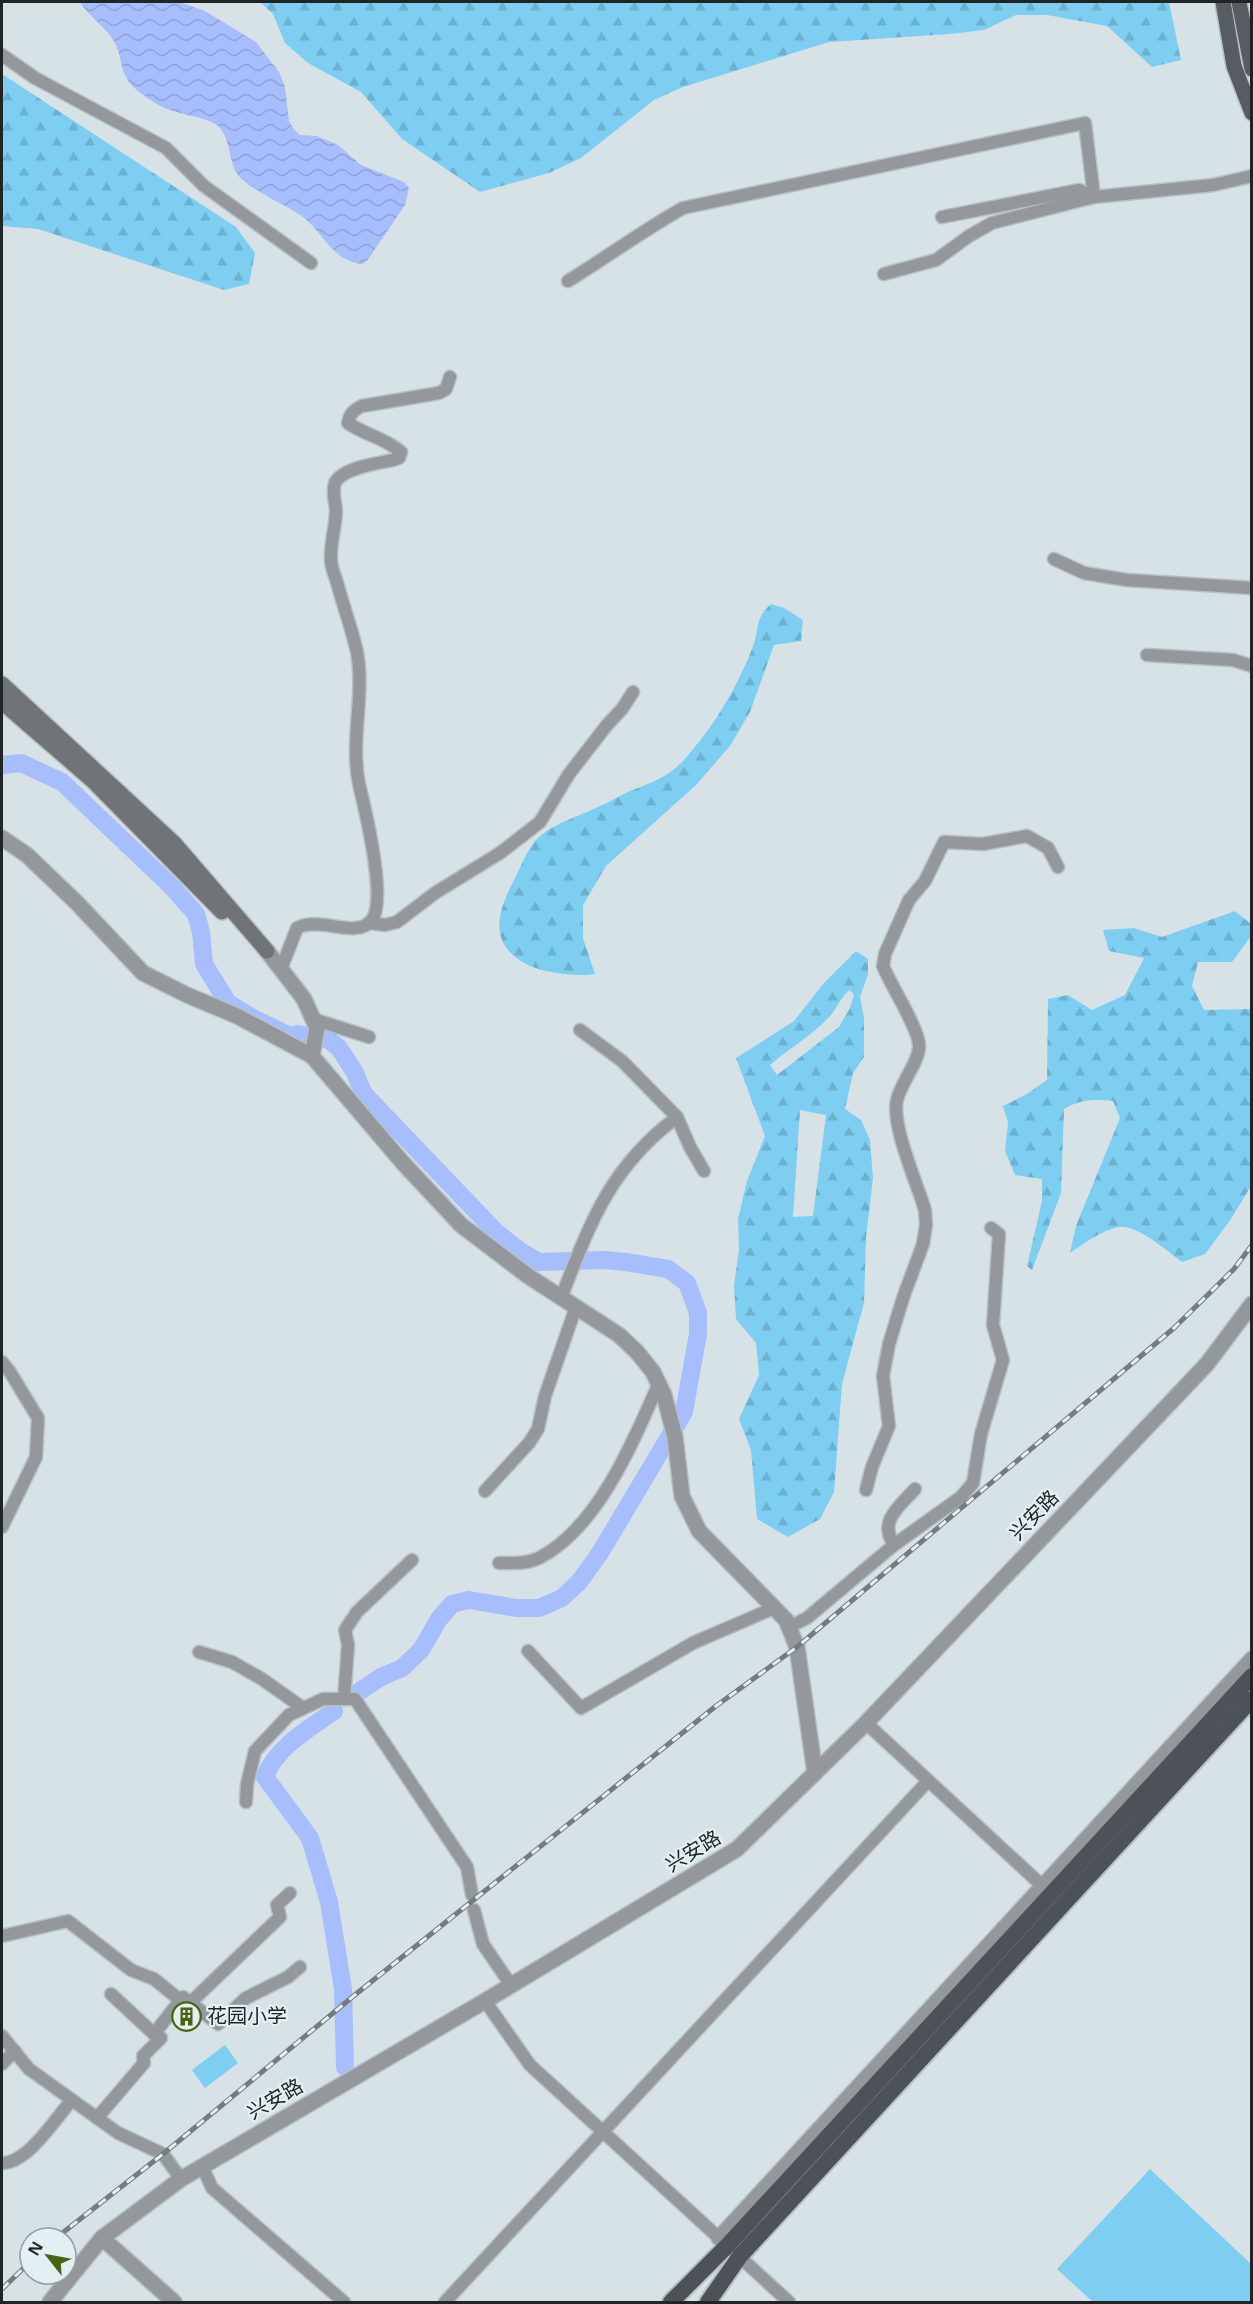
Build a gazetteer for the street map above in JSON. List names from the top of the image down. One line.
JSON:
{"streets":{"street":["兴安路"]},"places":{"building":["花园小学"]},"north":"top left"}
